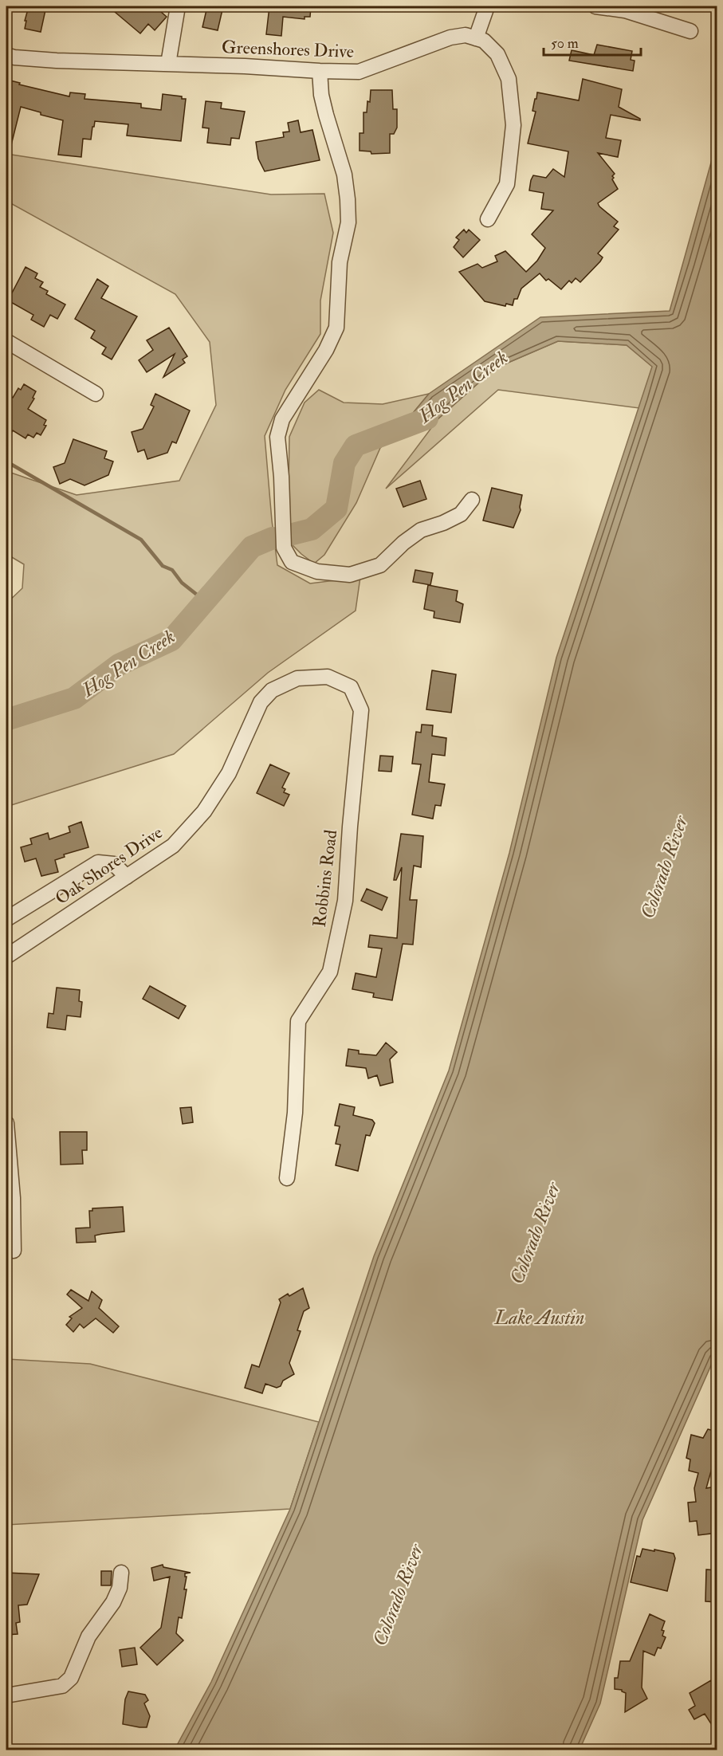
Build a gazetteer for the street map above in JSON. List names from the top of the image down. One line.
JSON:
{"streets":{"street":["Greenshores Drive","Oak Shores Drive","Robbins Road"]},"crossings":[["Oak Shores Drive","Robbins Road"]],"water":["Hog Pen Creek","Colorado River","Lake Austin"],"scale_bar":"50 m"}
